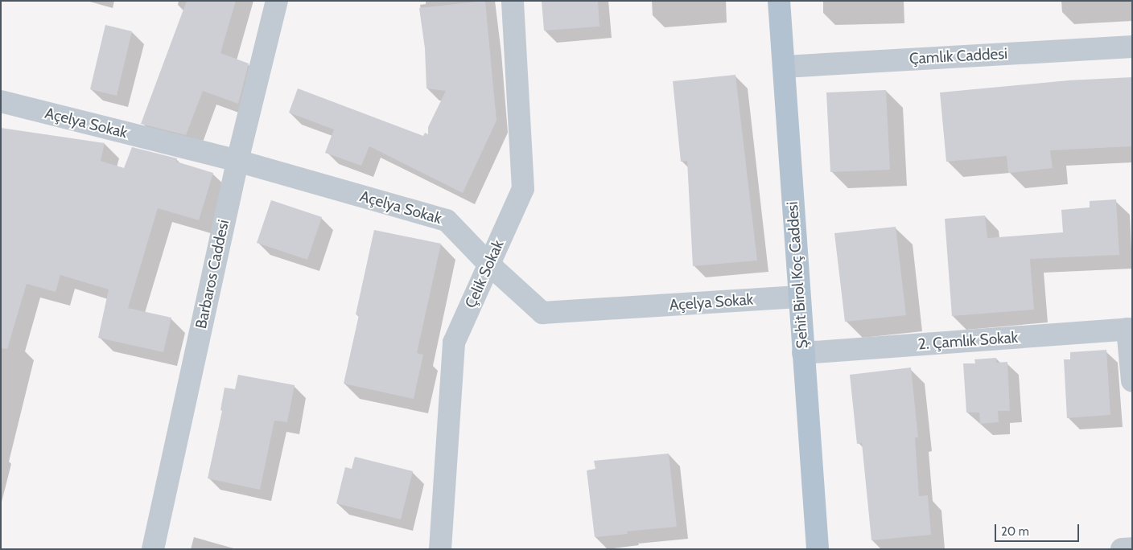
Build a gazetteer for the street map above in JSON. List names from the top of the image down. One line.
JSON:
{"streets":{"main road":["Şehit Birol Koç Caddesi"],"street":["Çamlık Caddesi","Açelya Sokak","Barbaros Caddesi","Çelik Sokak","2. Çamlık Sokak"]},"crossings":[["Çamlık Caddesi","Şehit Birol Koç Caddesi"],["Açelya Sokak","Barbaros Caddesi"],["Açelya Sokak","Çelik Sokak"],["Açelya Sokak","Şehit Birol Koç Caddesi"],["Şehit Birol Koç Caddesi","2. Çamlık Sokak"]],"scale_bar":"20 m"}
